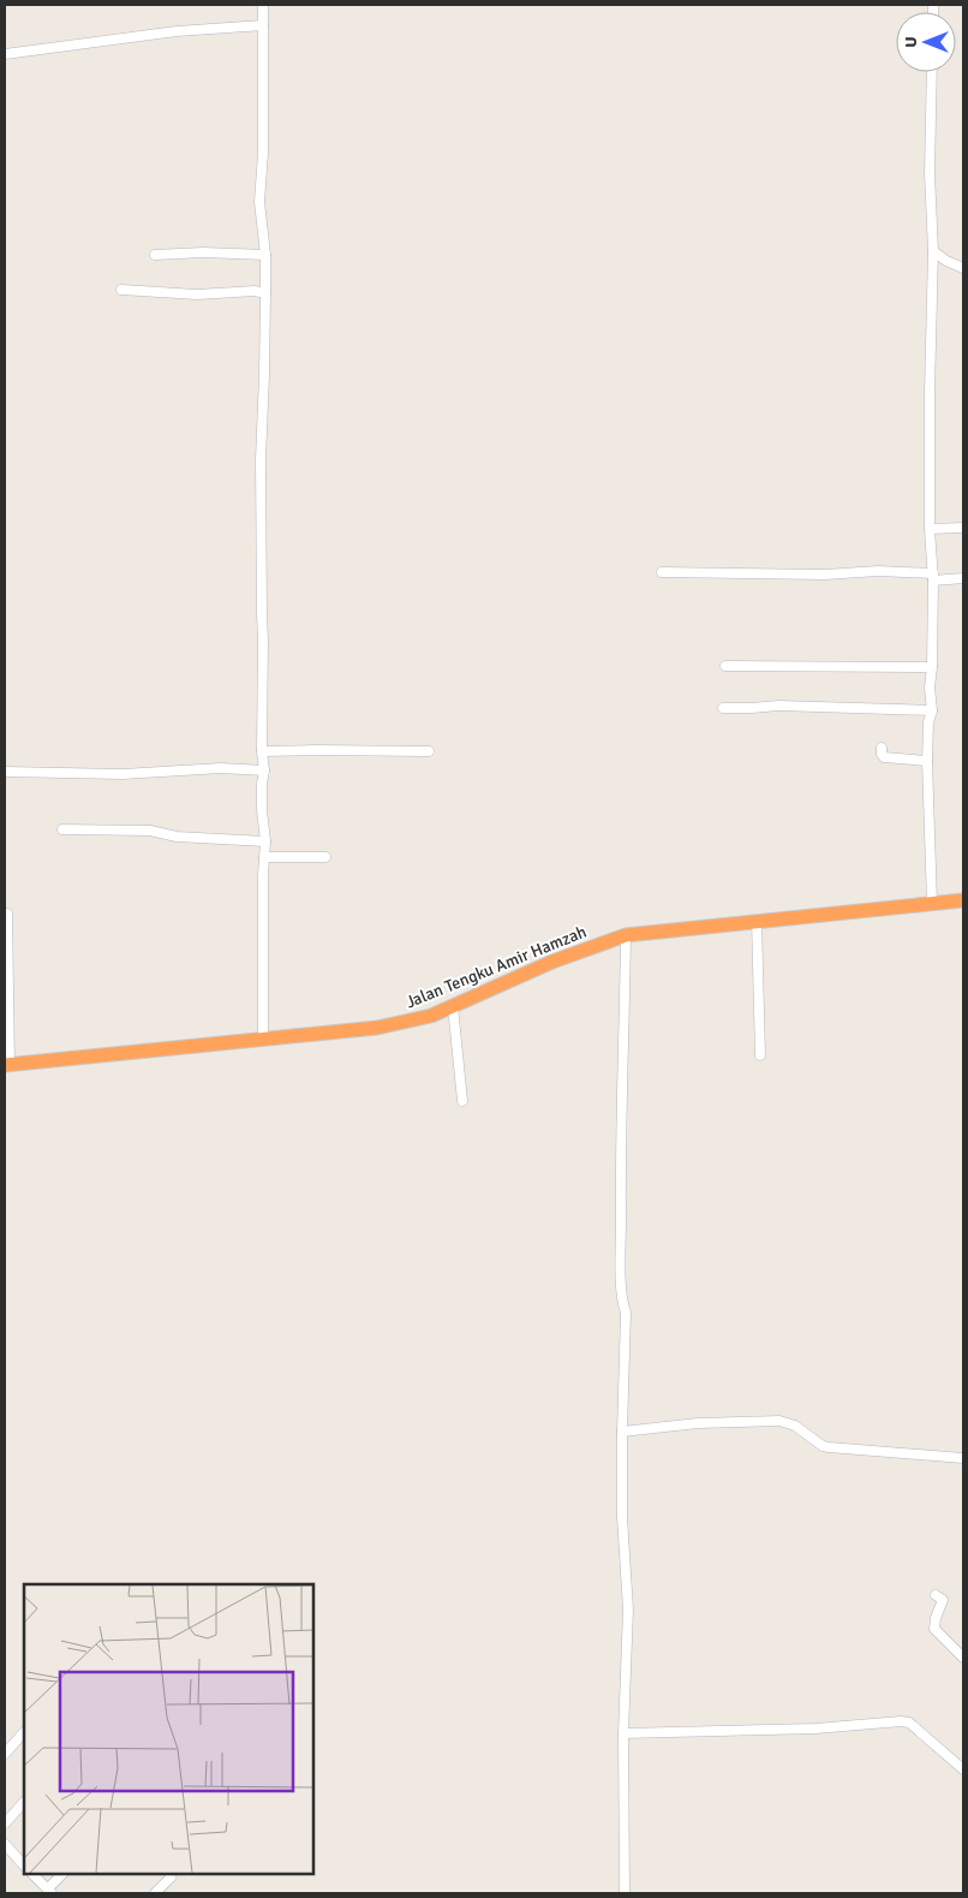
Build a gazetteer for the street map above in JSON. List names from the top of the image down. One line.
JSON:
{"streets":{"highway":["Jalan Tengku Amir Hamzah"]},"north":"left"}
